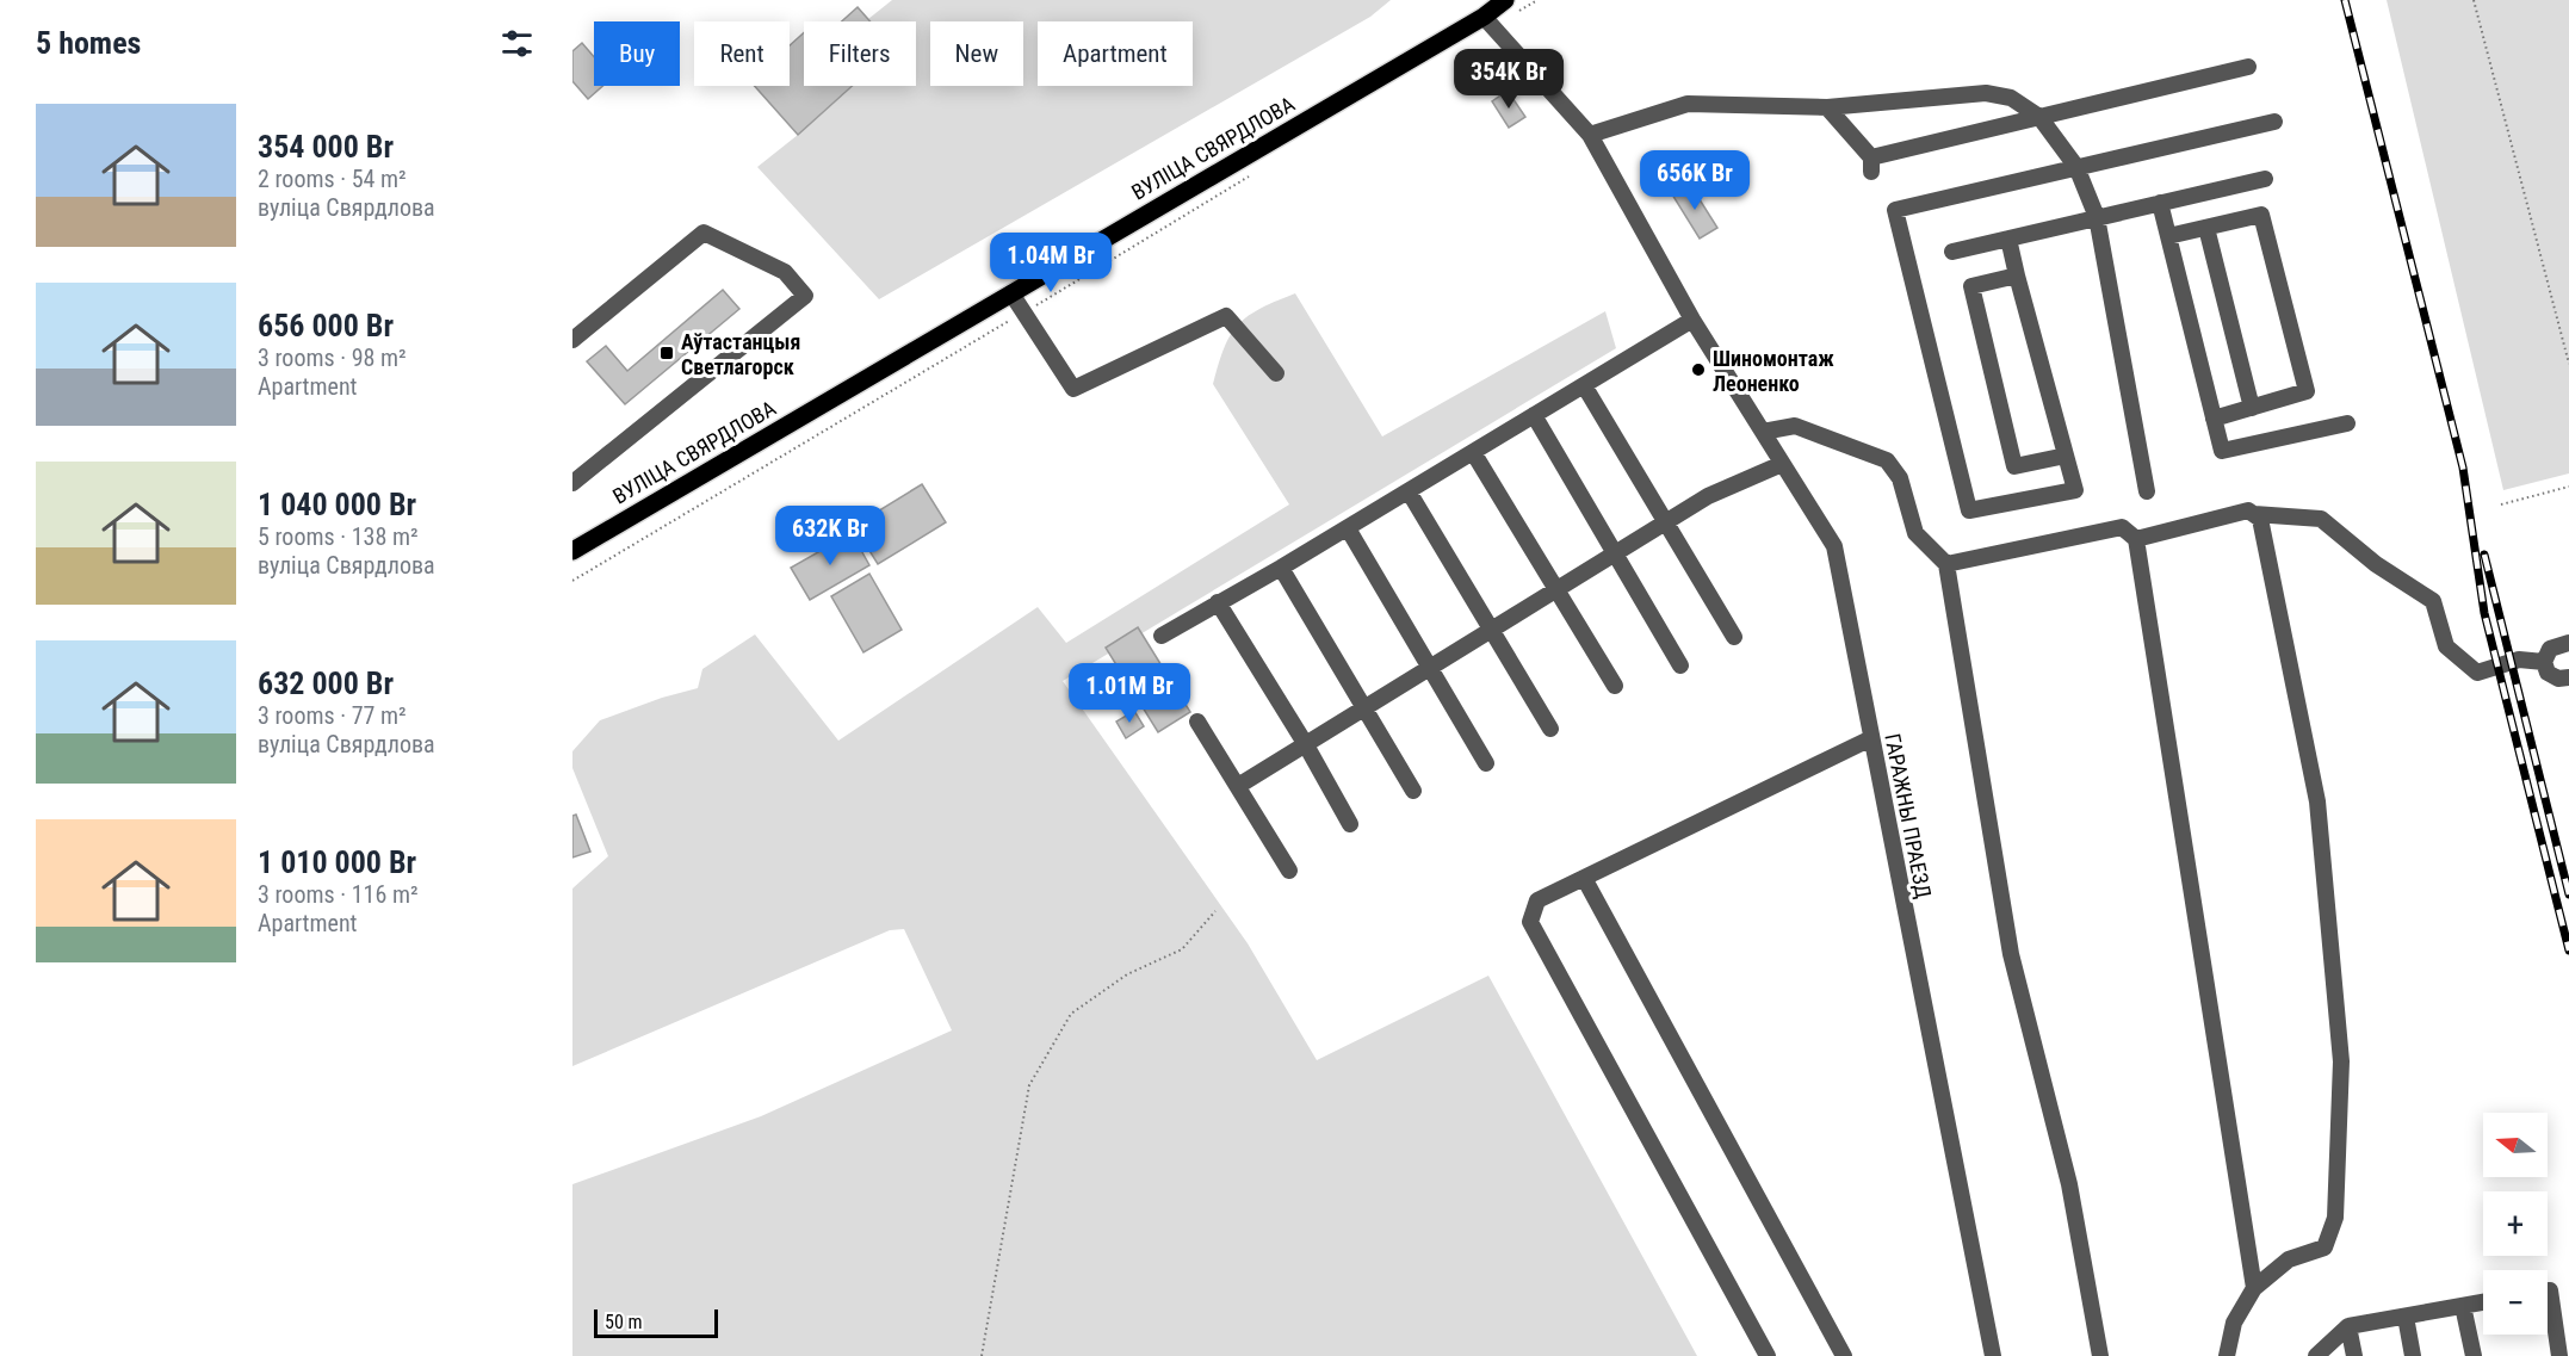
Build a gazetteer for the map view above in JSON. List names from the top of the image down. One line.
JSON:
{"streets":{"main road":["ВУЛІЦА СВЯРДЛОВА"],"street":["ГАРАЖНЫ ПРАЕЗД"]},"crossings":[["ВУЛІЦА СВЯРДЛОВА","ГАРАЖНЫ ПРАЕЗД"]],"places":{"transit":["Аўтастанцыя Светлагорск"],"other":["Шиномонтаж Леоненко"]},"scale_bar":"50 m","north":"left","page":{"heading":"5 homes","chip":["Buy","Rent","Filters","New","Apartment"],"price":["354K Br","656K Br","1.04M Br","632K Br","1.01M Br"],"list":[{"name":"354 000 Br","note":"2 rooms · 54 m² · вуліца Свярдлова"},{"name":"656 000 Br","note":"3 rooms · 98 m² · Apartment"},{"name":"1 040 000 Br","note":"5 rooms · 138 m² · вуліца Свярдлова"},{"name":"632 000 Br","note":"3 rooms · 77 m² · вуліца Свярдлова"},{"name":"1 010 000 Br","note":"3 rooms · 116 m² · Apartment"}],"map_buttons":["+","−"],"scale":"50 m"}}
